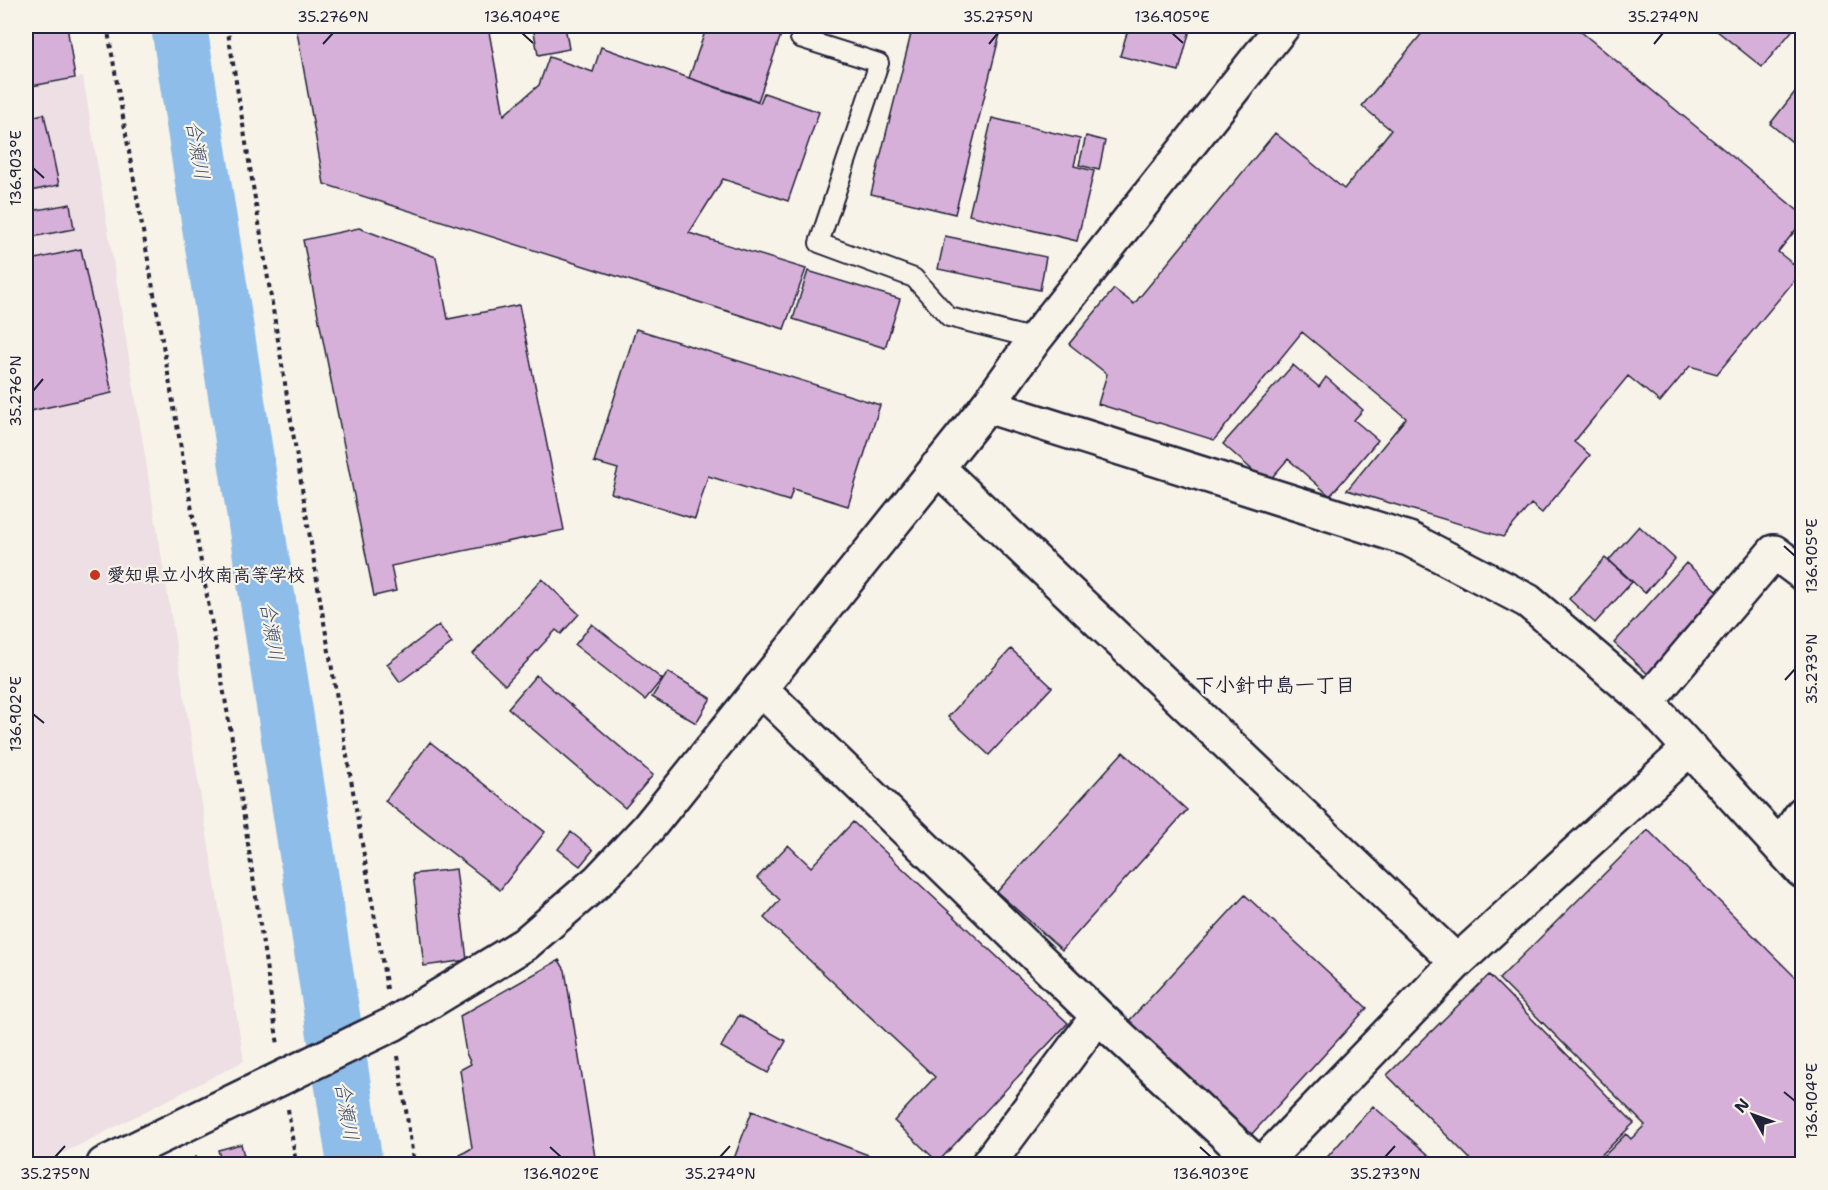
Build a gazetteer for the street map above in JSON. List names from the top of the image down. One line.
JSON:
{"districts":["下小針中島一丁目"],"water":["合瀬川"],"places":["愛知県立小牧南高等学校"],"north":"top left","coordinates":["35.276°N","136.904°E","35.275°N","136.905°E","35.274°N","136.903°E","35.273°N","136.902°E"]}
